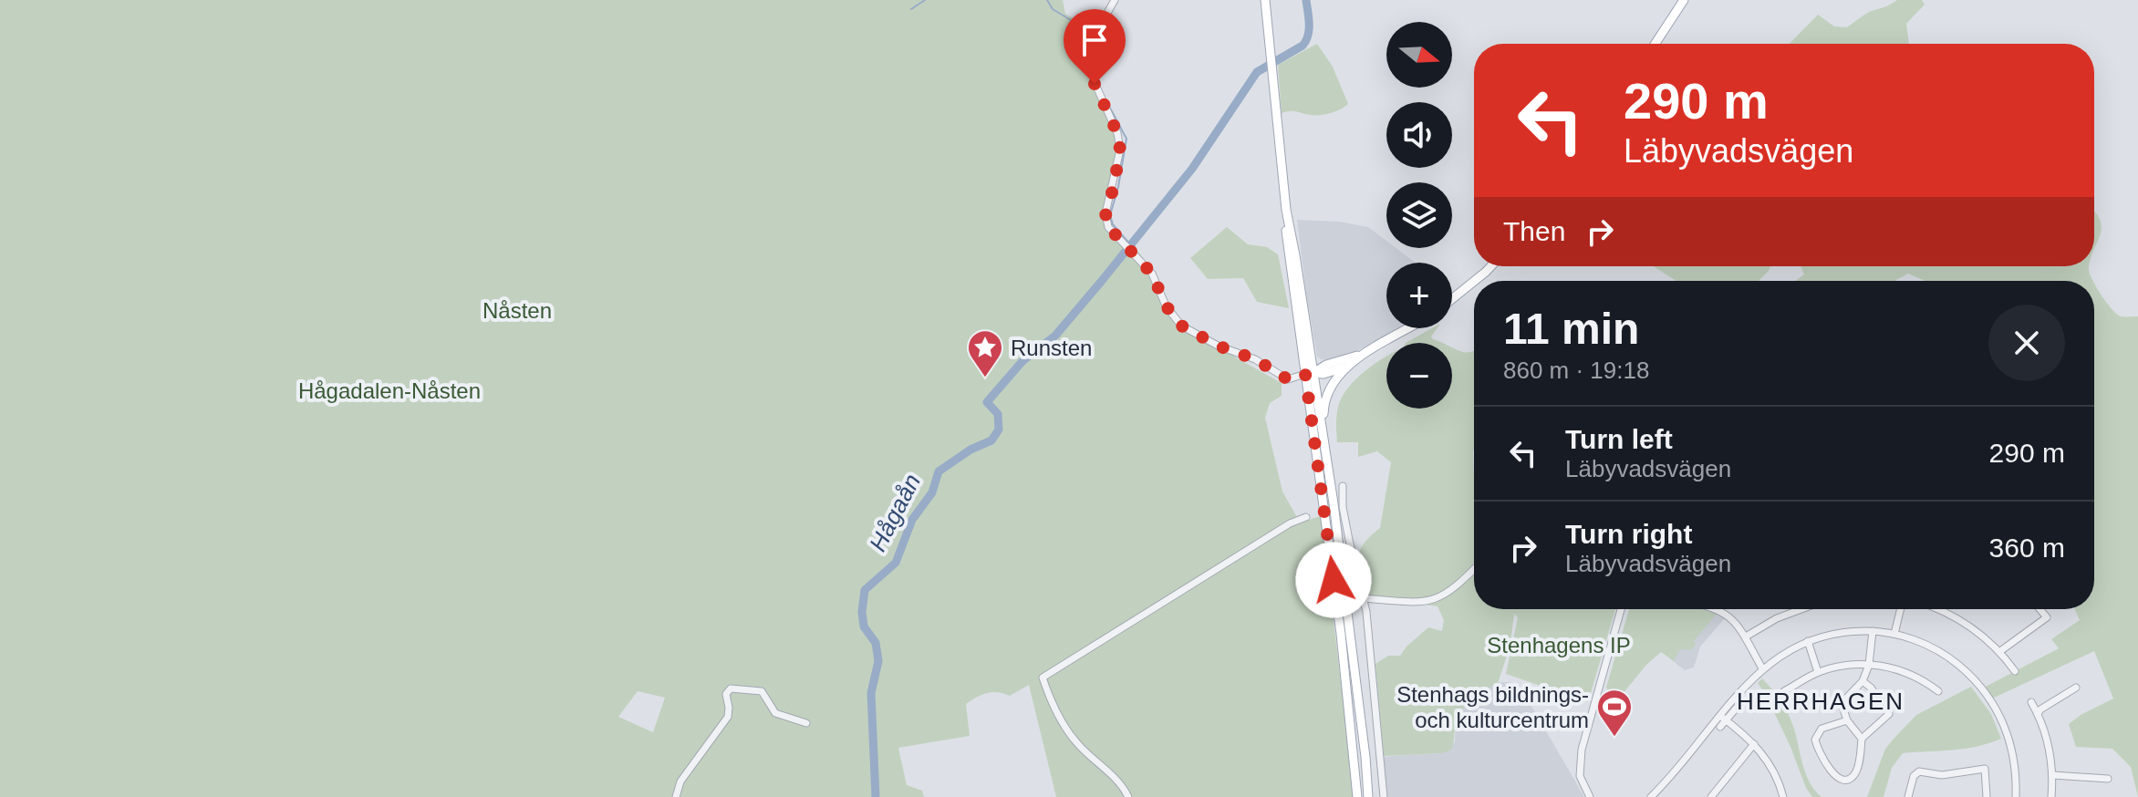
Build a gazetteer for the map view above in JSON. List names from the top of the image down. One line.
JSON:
{"districts":["HERRHAGEN"],"water":["Hågaån"],"parks":["Nåsten","Hågadalen-Nåsten","Stenhagens IP"],"places":{"place":["Runsten"],"sports":["Stenhags bildnings- och kulturcentrum"]},"north":"right","page":{"map_buttons":["+","−"],"turn":["290 m","Läbyvadsvägen"],"then":"Then","heading":["11 min","860 m · 19:18"],"list":[{"name":"Turn left","note":"Läbyvadsvägen","value":"290 m"},{"name":"Turn right","note":"Läbyvadsvägen","value":"360 m"}]}}
